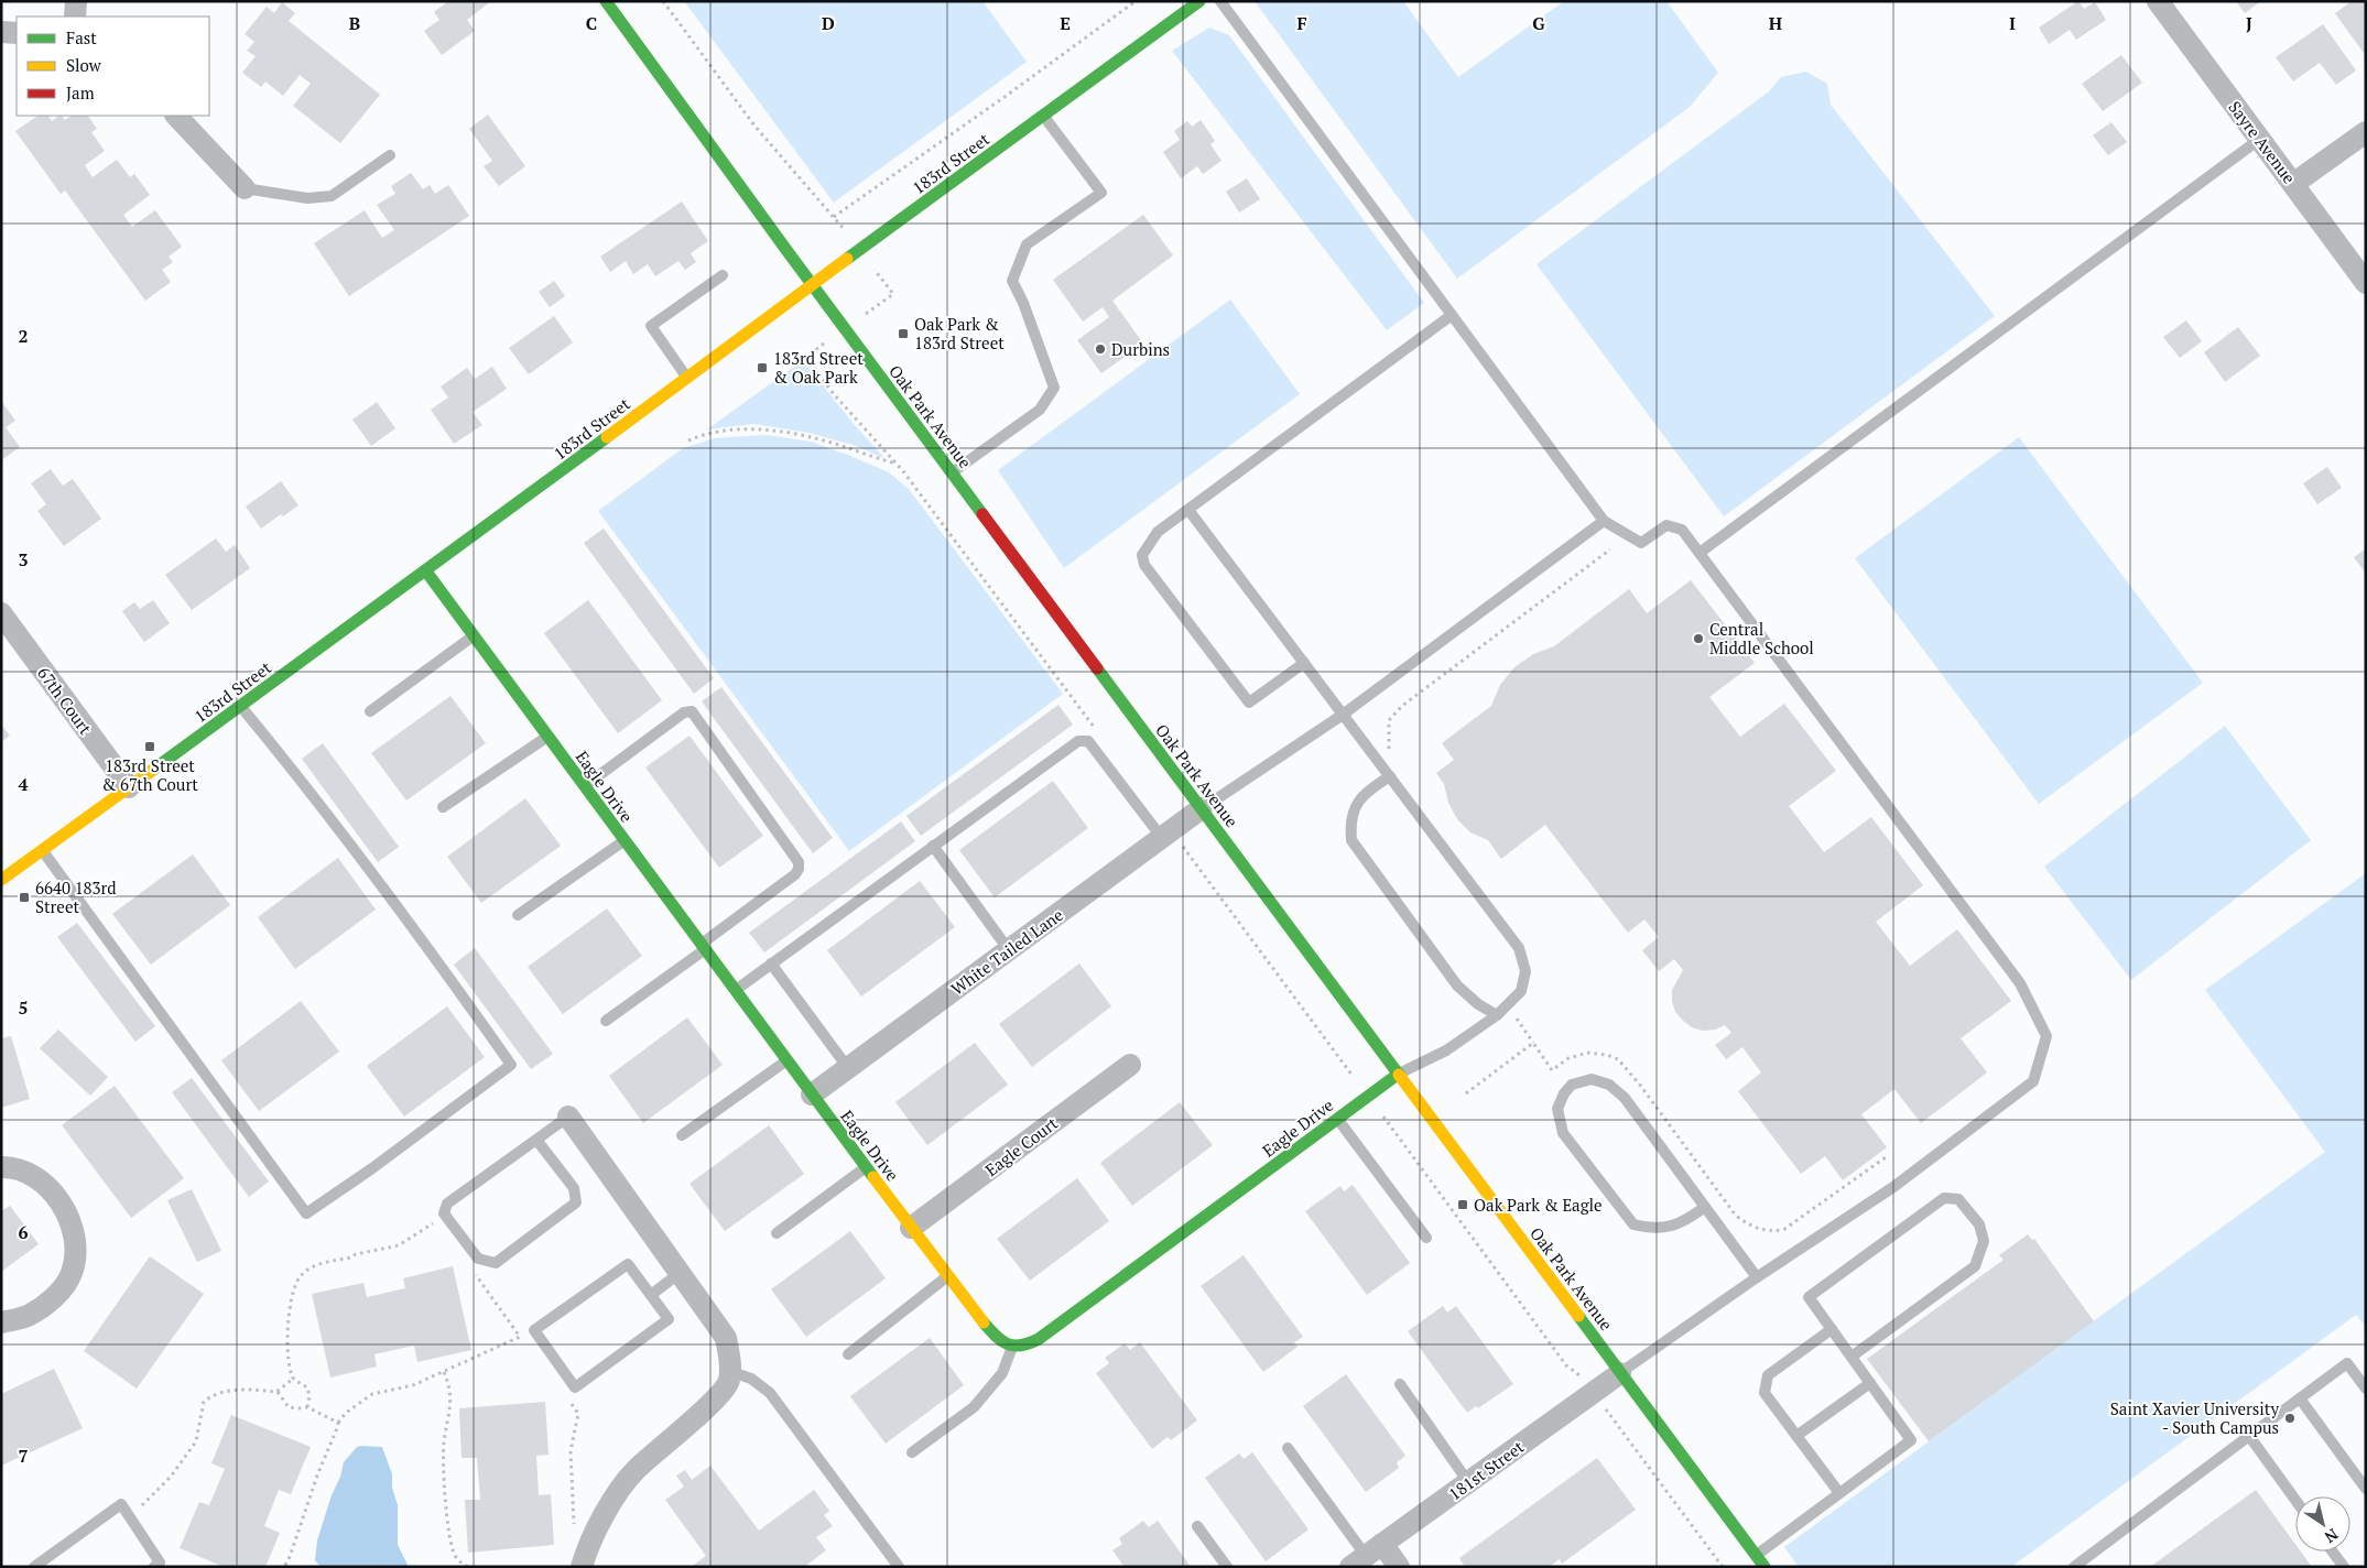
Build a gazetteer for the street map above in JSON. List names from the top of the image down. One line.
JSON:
{"streets":{"street":["Sayre Avenue","183rd Street","Oak Park Avenue","67th Court","Eagle Drive","White Tailed Lane","Eagle Court","181st Street"]},"crossings":[["183rd Street","Oak Park Avenue"],["183rd Street","67th Court"],["183rd Street","Eagle Drive"],["Oak Park Avenue","Eagle Drive"],["Oak Park Avenue","White Tailed Lane"],["Oak Park Avenue","181st Street"],["Eagle Drive","White Tailed Lane"],["Eagle Drive","Eagle Court"]],"places":{"transit":["Oak Park & 183rd Street","183rd Street & Oak Park","183rd Street & 67th Court","6640 183rd Street","Oak Park & Eagle"],"other":["Durbins","Central Middle School","Saint Xavier University - South Campus"]},"legend":["Fast","Slow","Jam"],"north":"bottom right","grid":{"columns":["B","C","D","E","F","G","H","I","J"],"rows":["2","3","4","5","6","7"]}}
